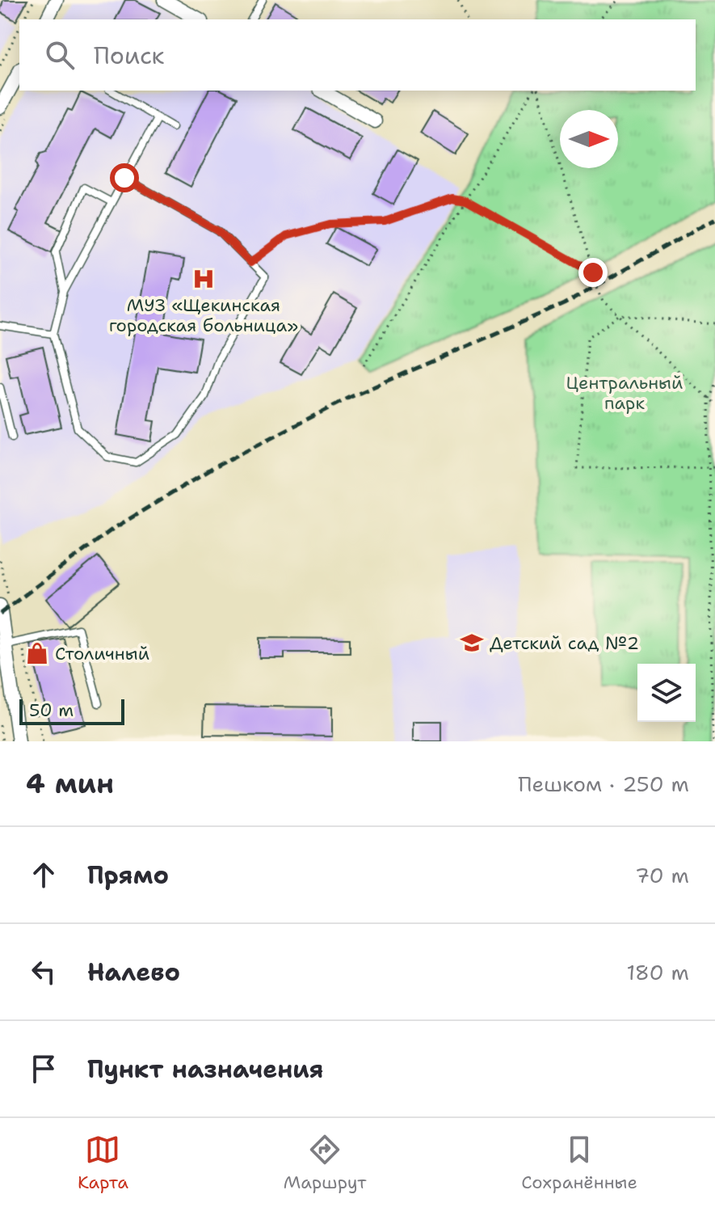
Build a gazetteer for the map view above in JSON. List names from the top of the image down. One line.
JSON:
{"parks":["Центральный парк"],"places":{"hospital":["МУЗ «Щекинская городская больница»"],"school or university":["Детский сад №2"],"shop":["Столичный"]},"scale_bar":"50 m","north":"right","page":{"search":"Поиск","scale":"50 m","heading":["4 мин","Пешком · 250 m"],"list":[["Прямо","70 m"],["Налево","180 m"],"Пункт назначения"],"nav":["Карта","Маршрут","Сохранённые"]}}
